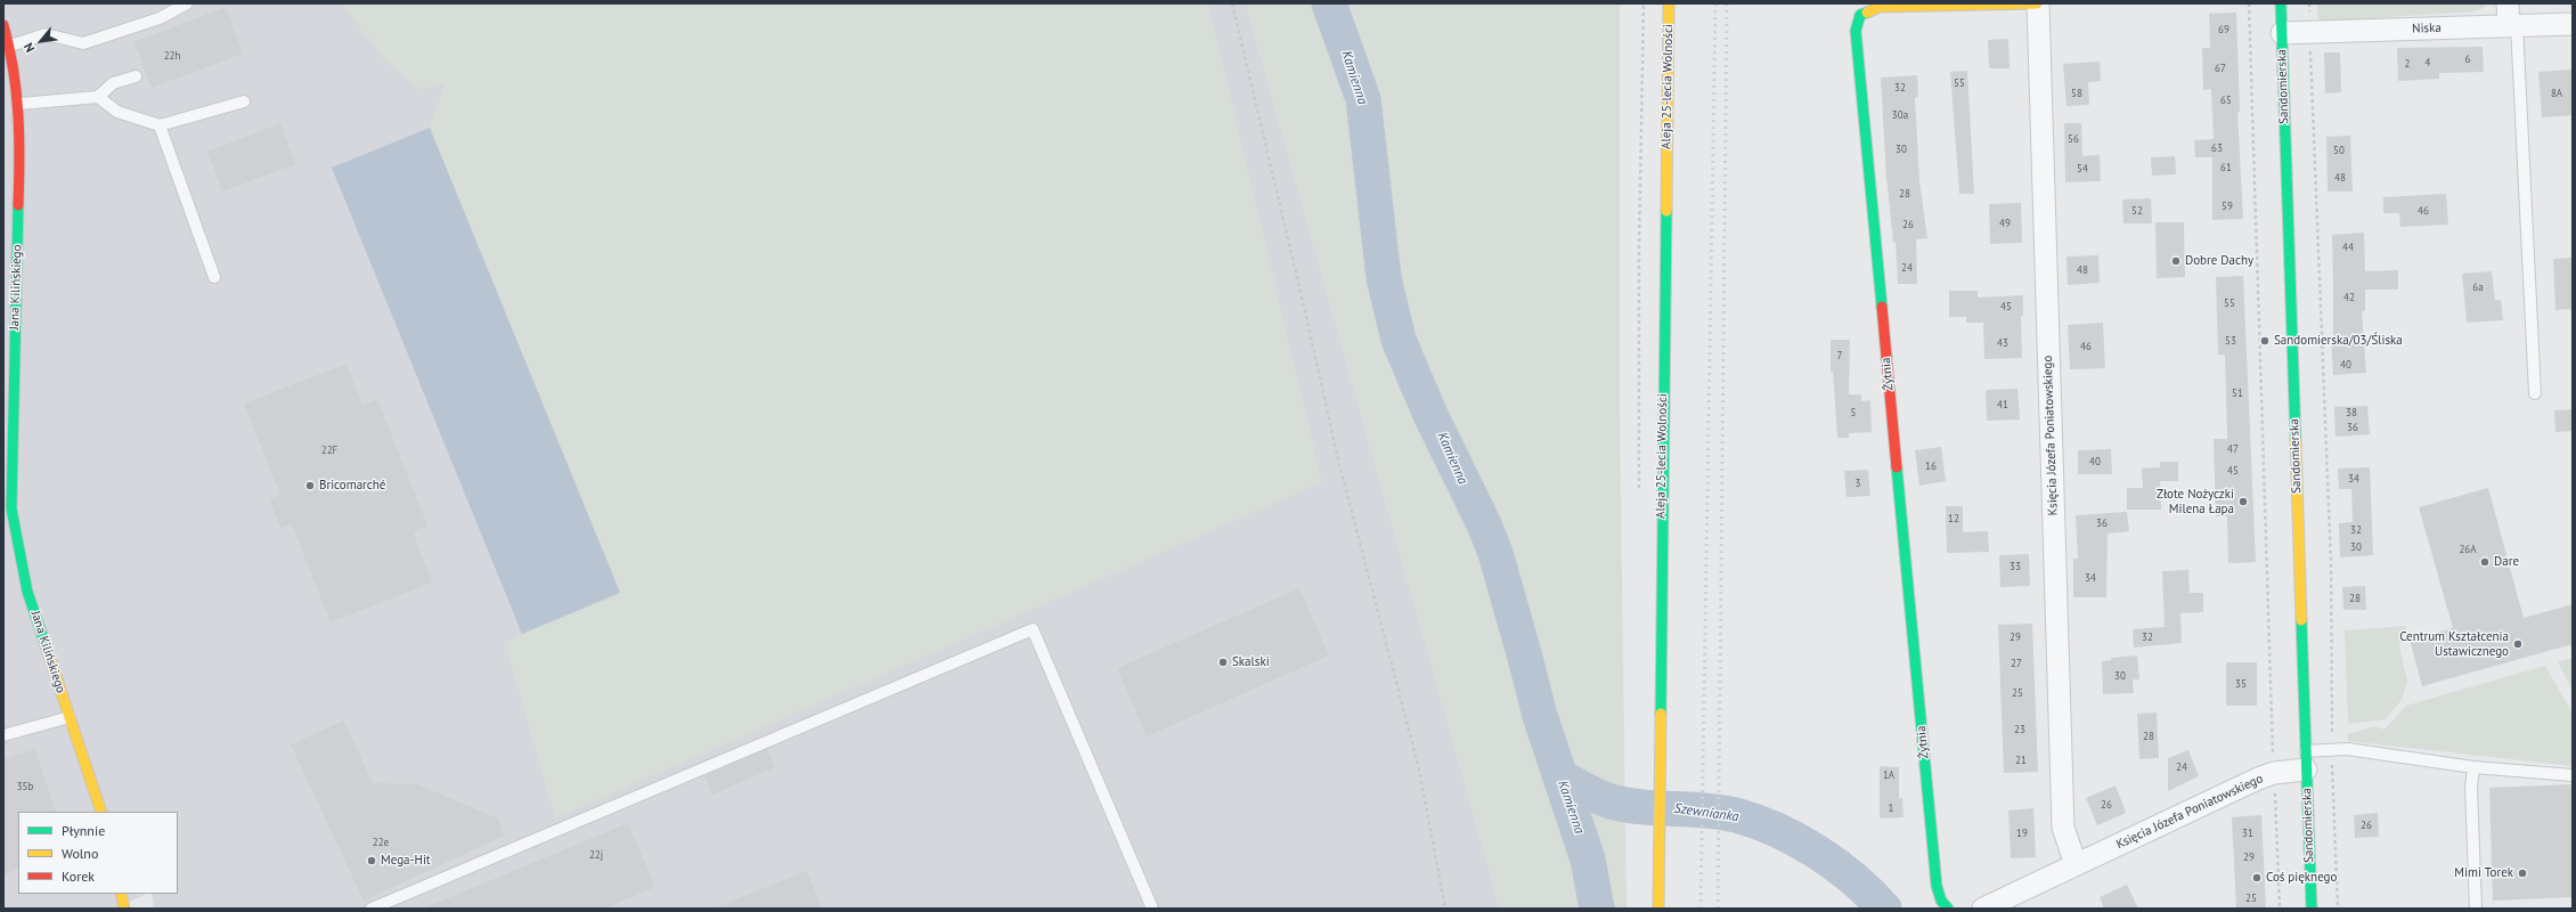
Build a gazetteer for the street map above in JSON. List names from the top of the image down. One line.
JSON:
{"streets":{"street":["Niska","Aleja 25-lecia Wolności","Sandomierska","Jana Kilińskiego","Żytnia","Księcia Józefa Poniatowskiego"]},"crossings":[["Niska","Sandomierska"],["Sandomierska","Księcia Józefa Poniatowskiego"],["Żytnia","Księcia Józefa Poniatowskiego"]],"water":["Kamienna","Szewnianka"],"places":["Dobre Dachy","Sandomierska/03/Śliska","Bricomarché","Złote Nożyczki Milena Łapa","Dare","Centrum Kształcenia Ustawicznego","Skalski","Mega-Hit","Mimi Torek","Coś pięknego"],"house_numbers":["69","22h","6","4","2","67","55","32","58","8A","65","30a","56","63","30","50","61","54","48","28","59","52","46","49","26","44","24","48","6a","42","55","45","53","43","46","7","40","51","41","5","38","36","47","22F","40","16","45","34","3","12","36","32","30","26A","33","34","28","29","32","27","30","35","25","23","28","21","24","1A","35b","26","1","26","19","31","22e","22j","29","25"],"legend":["Płynnie","Wolno","Korek"],"north":"bottom left"}
